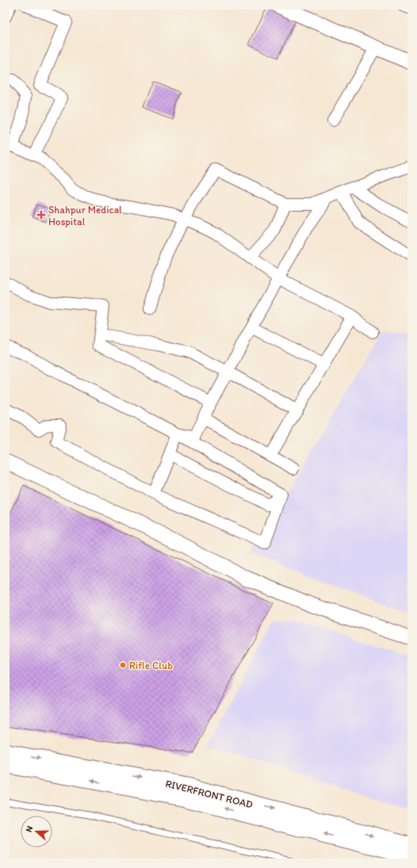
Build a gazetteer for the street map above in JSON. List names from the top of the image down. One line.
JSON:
{"streets":{"main road":["RIVERFRONT ROAD"]},"places":{"health":["Shahpur Medical Hospital"],"other":["Rifle Club"]},"north":"left"}
